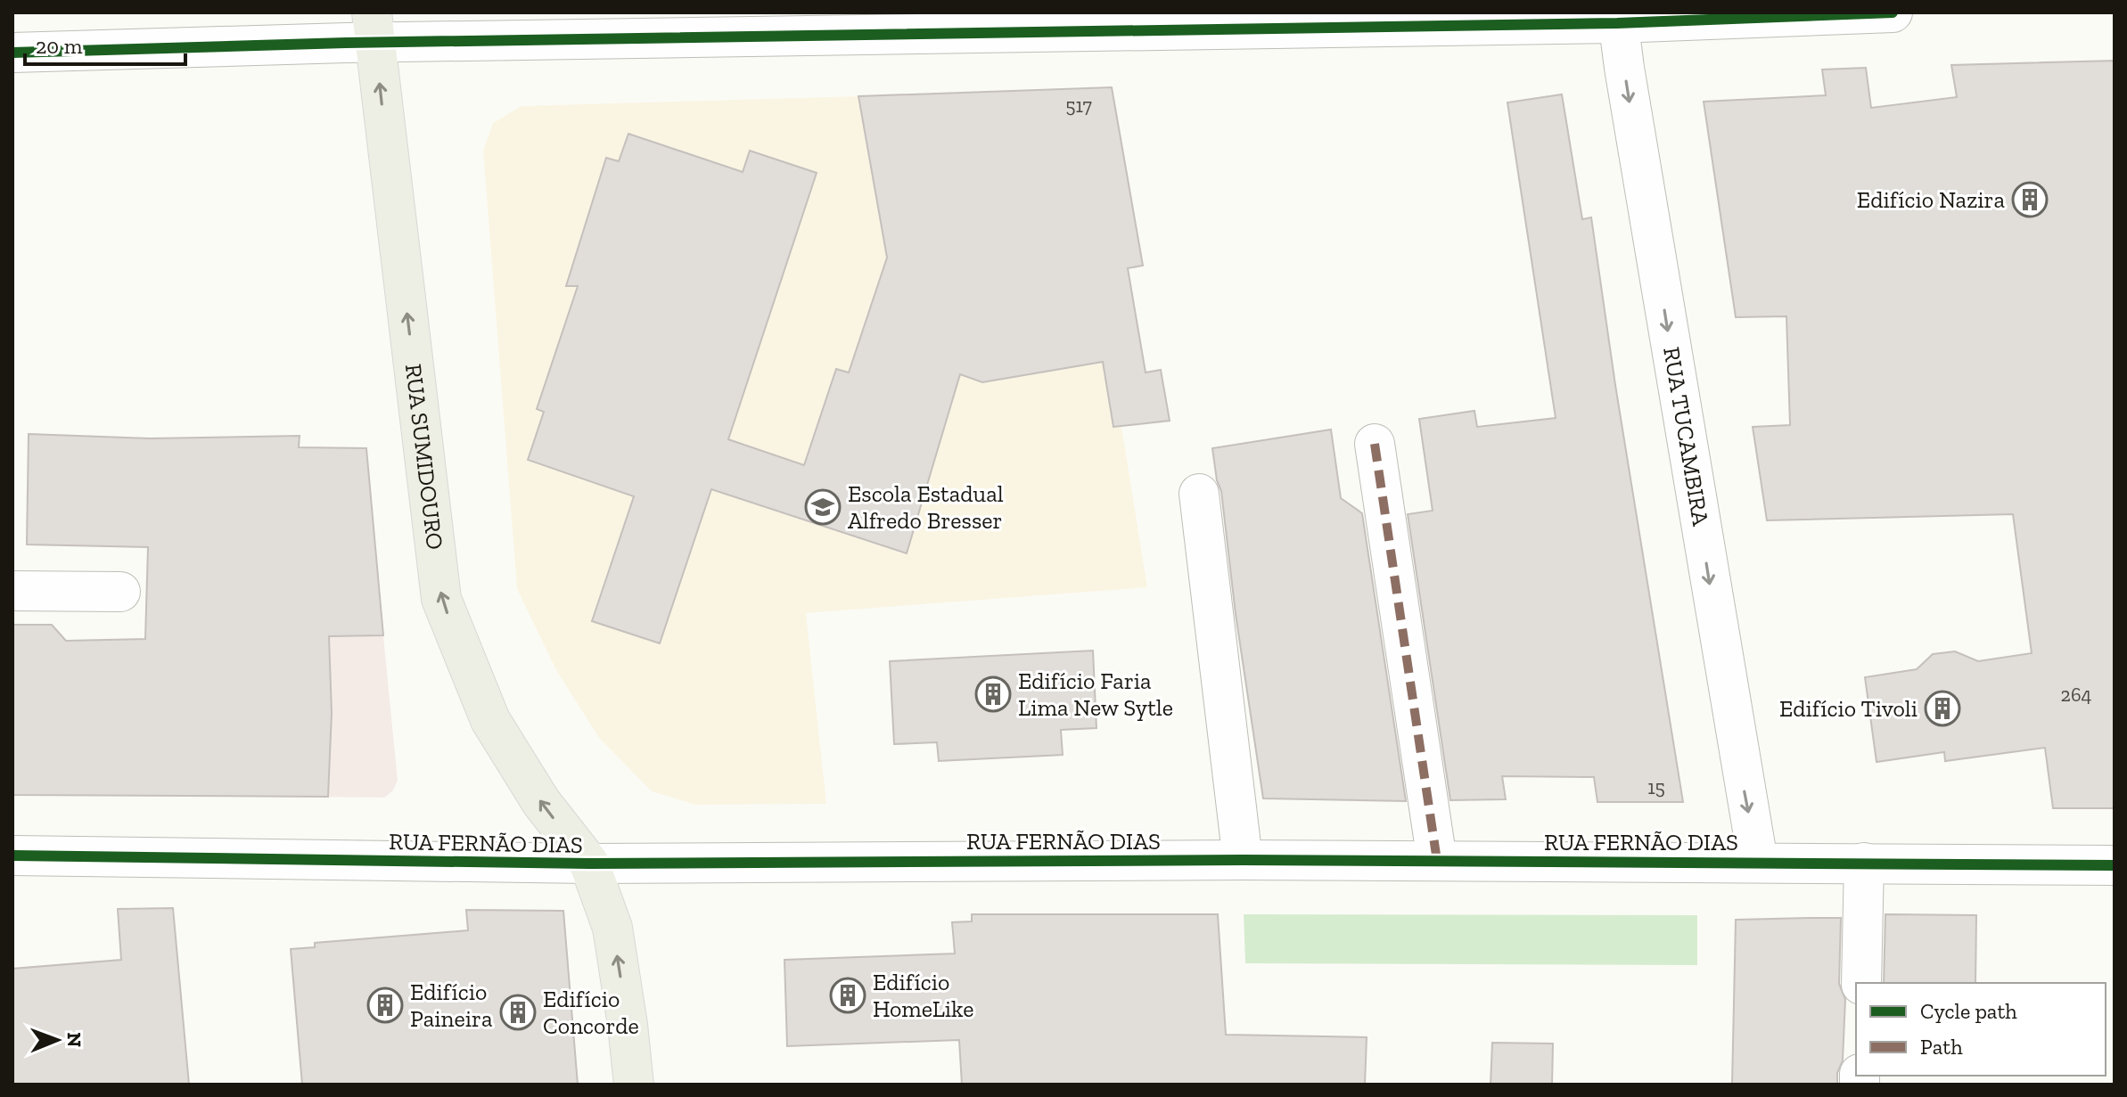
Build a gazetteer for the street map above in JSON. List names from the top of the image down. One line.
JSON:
{"streets":{"main road":["RUA SUMIDOURO"],"street":["RUA TUCAMBIRA","RUA FERNÃO DIAS"]},"crossings":[["RUA TUCAMBIRA","RUA FERNÃO DIAS"],["RUA SUMIDOURO","RUA FERNÃO DIAS"]],"one_way":["RUA SUMIDOURO"],"places":{"building":["Edifício Nazira","Edifício Faria Lima New Sytle","Edifício Tivoli","Edifício HomeLike","Edifício Paineira","Edifício Concorde"],"school or university":["Escola Estadual Alfredo Bresser"]},"house_numbers":["517","264","15"],"legend":["Cycle path","Path"],"scale_bar":"20 m","north":"right"}
